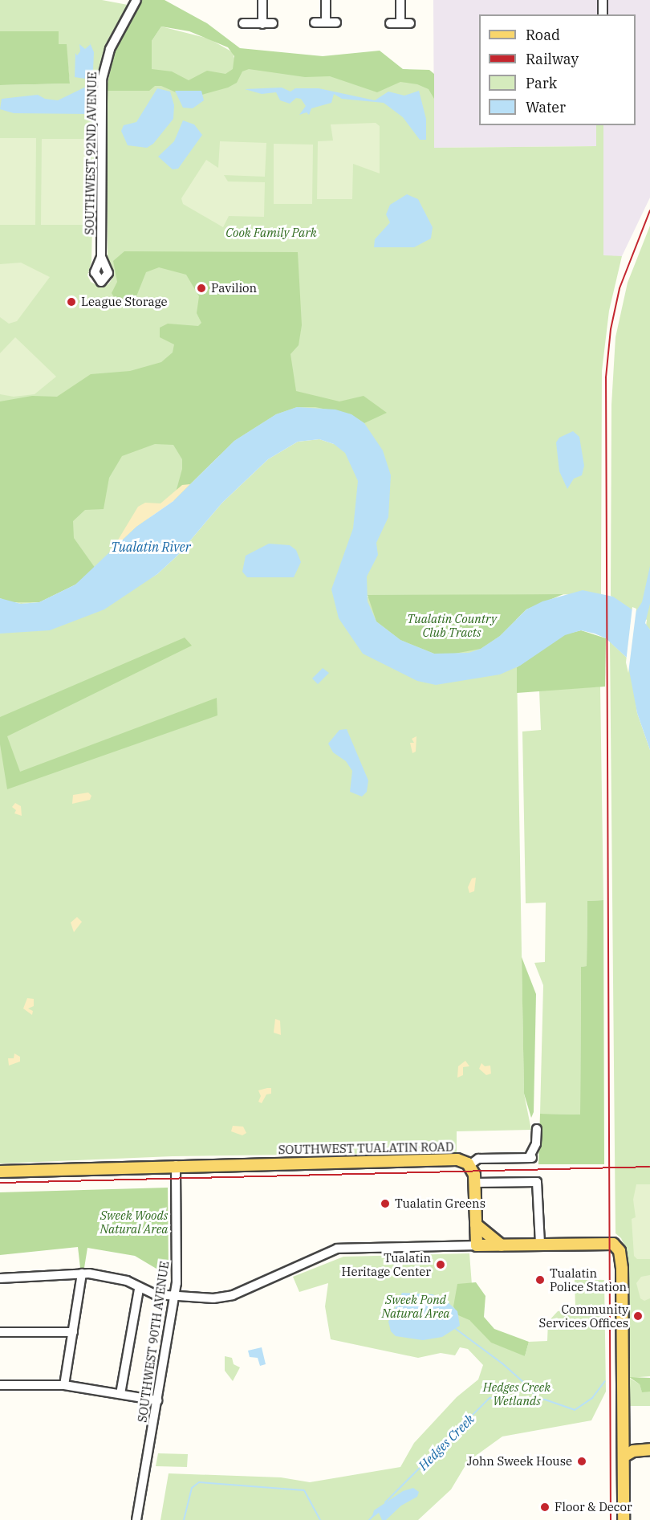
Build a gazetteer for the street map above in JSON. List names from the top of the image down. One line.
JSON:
{"streets":{"main road":["SOUTHWEST TUALATIN ROAD"],"street":["SOUTHWEST 92ND AVENUE","SOUTHWEST 90TH AVENUE"]},"crossings":[["SOUTHWEST TUALATIN ROAD","SOUTHWEST 90TH AVENUE"]],"water":["Tualatin River","Hedges Creek"],"parks":["Cook Family Park","Tualatin Country Club Tracts","Sweek Woods Natural Area","Sweek Pond Natural Area","Hedges Creek Wetlands"],"places":["Pavilion","League Storage","Tualatin Greens","Tualatin Heritage Center","Tualatin Police Station","Community Services Offices","John Sweek House","Floor & Decor"],"legend":["Road","Railway","Park","Water"]}
